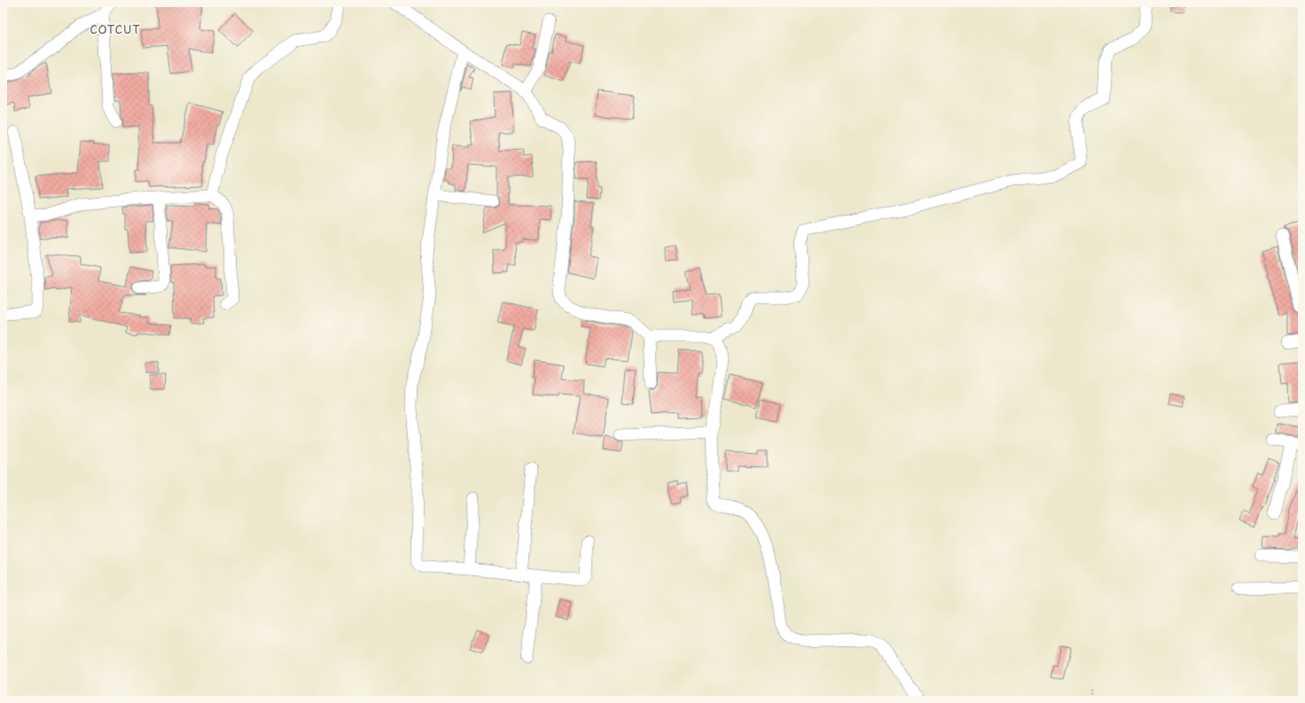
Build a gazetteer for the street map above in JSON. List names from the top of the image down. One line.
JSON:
{"districts":["COTCUT"]}
